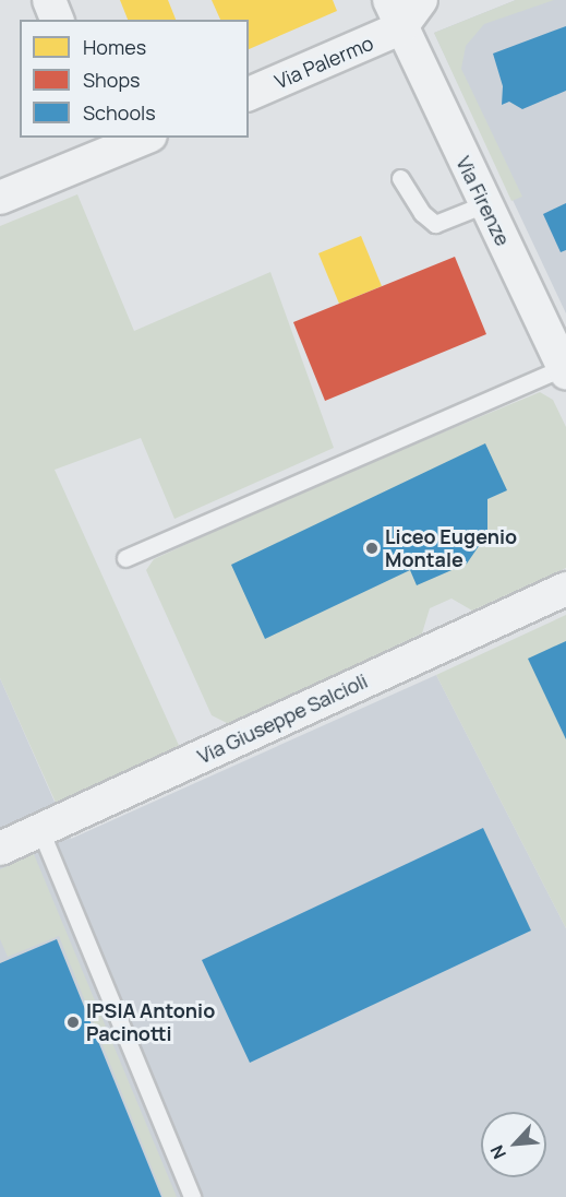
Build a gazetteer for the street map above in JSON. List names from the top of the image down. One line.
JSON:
{"streets":{"street":["Via Palermo","Via Firenze","Via Giuseppe Salcioli"]},"crossings":[["Via Palermo","Via Firenze"]],"places":["Liceo Eugenio Montale","IPSIA Antonio Pacinotti"],"legend":["Homes","Shops","Schools"],"north":"bottom left"}
